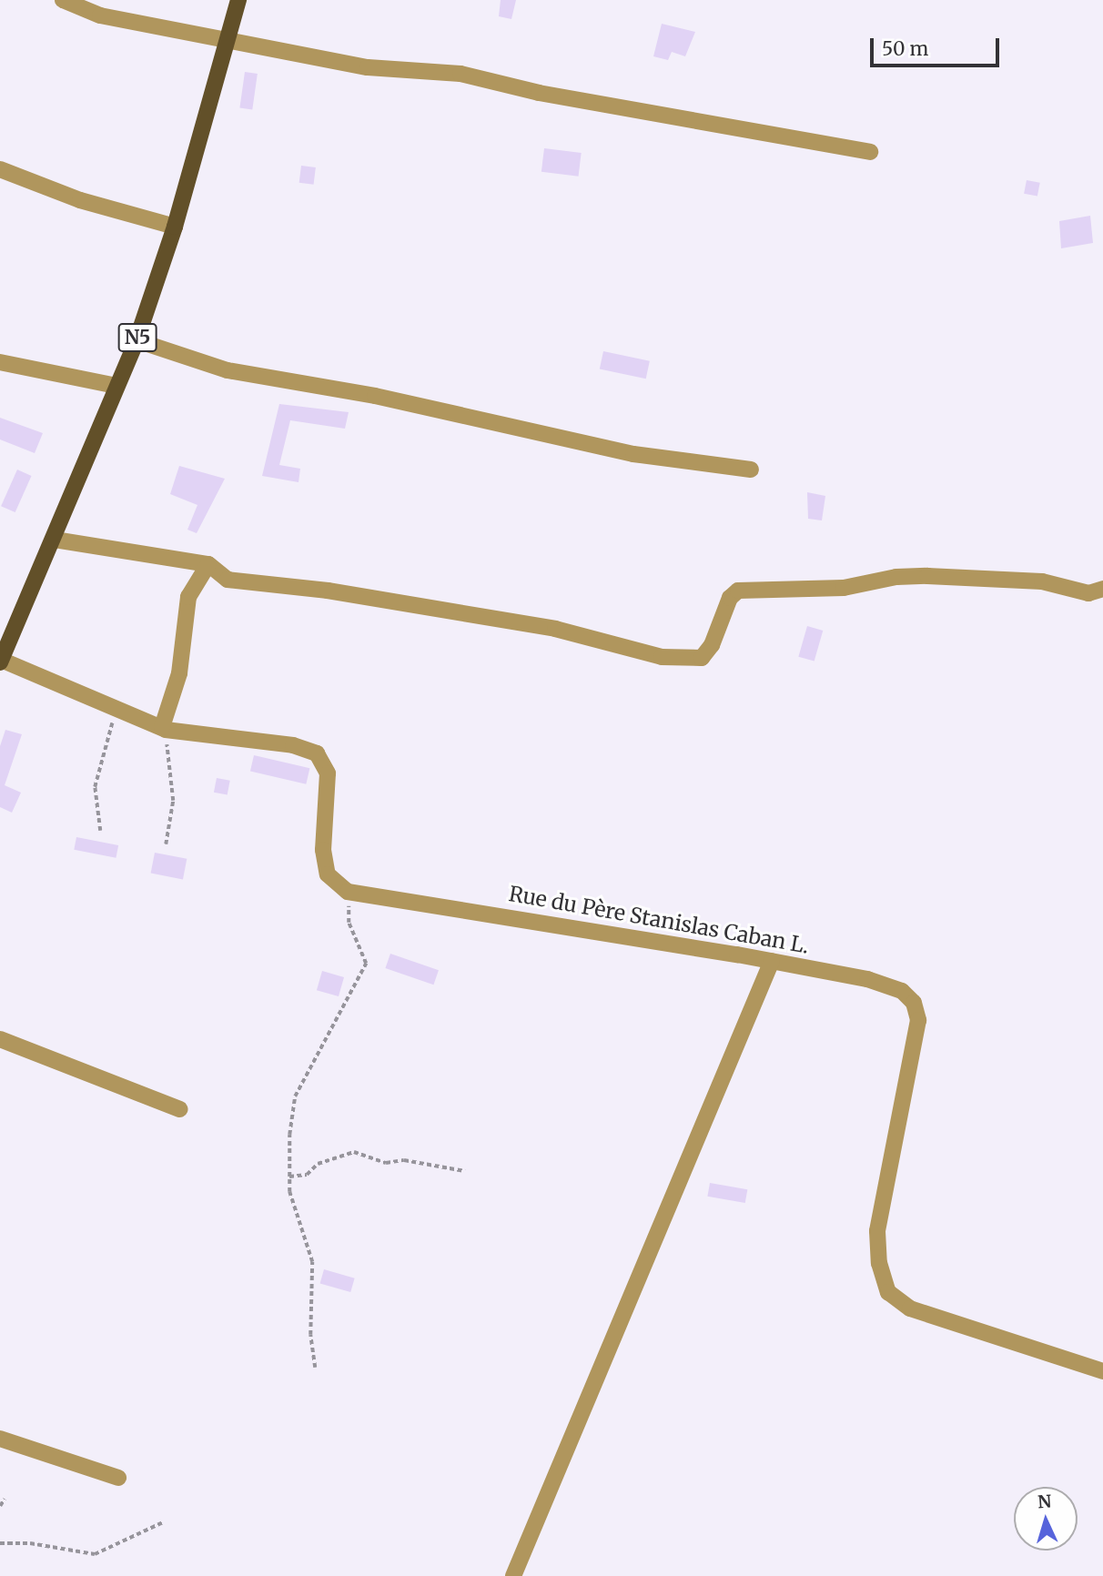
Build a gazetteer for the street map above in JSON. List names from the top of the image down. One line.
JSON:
{"streets":{"main road":["N5"],"street":["Rue du Père Stanislas Caban L."]},"scale_bar":"50 m","north":"top"}
